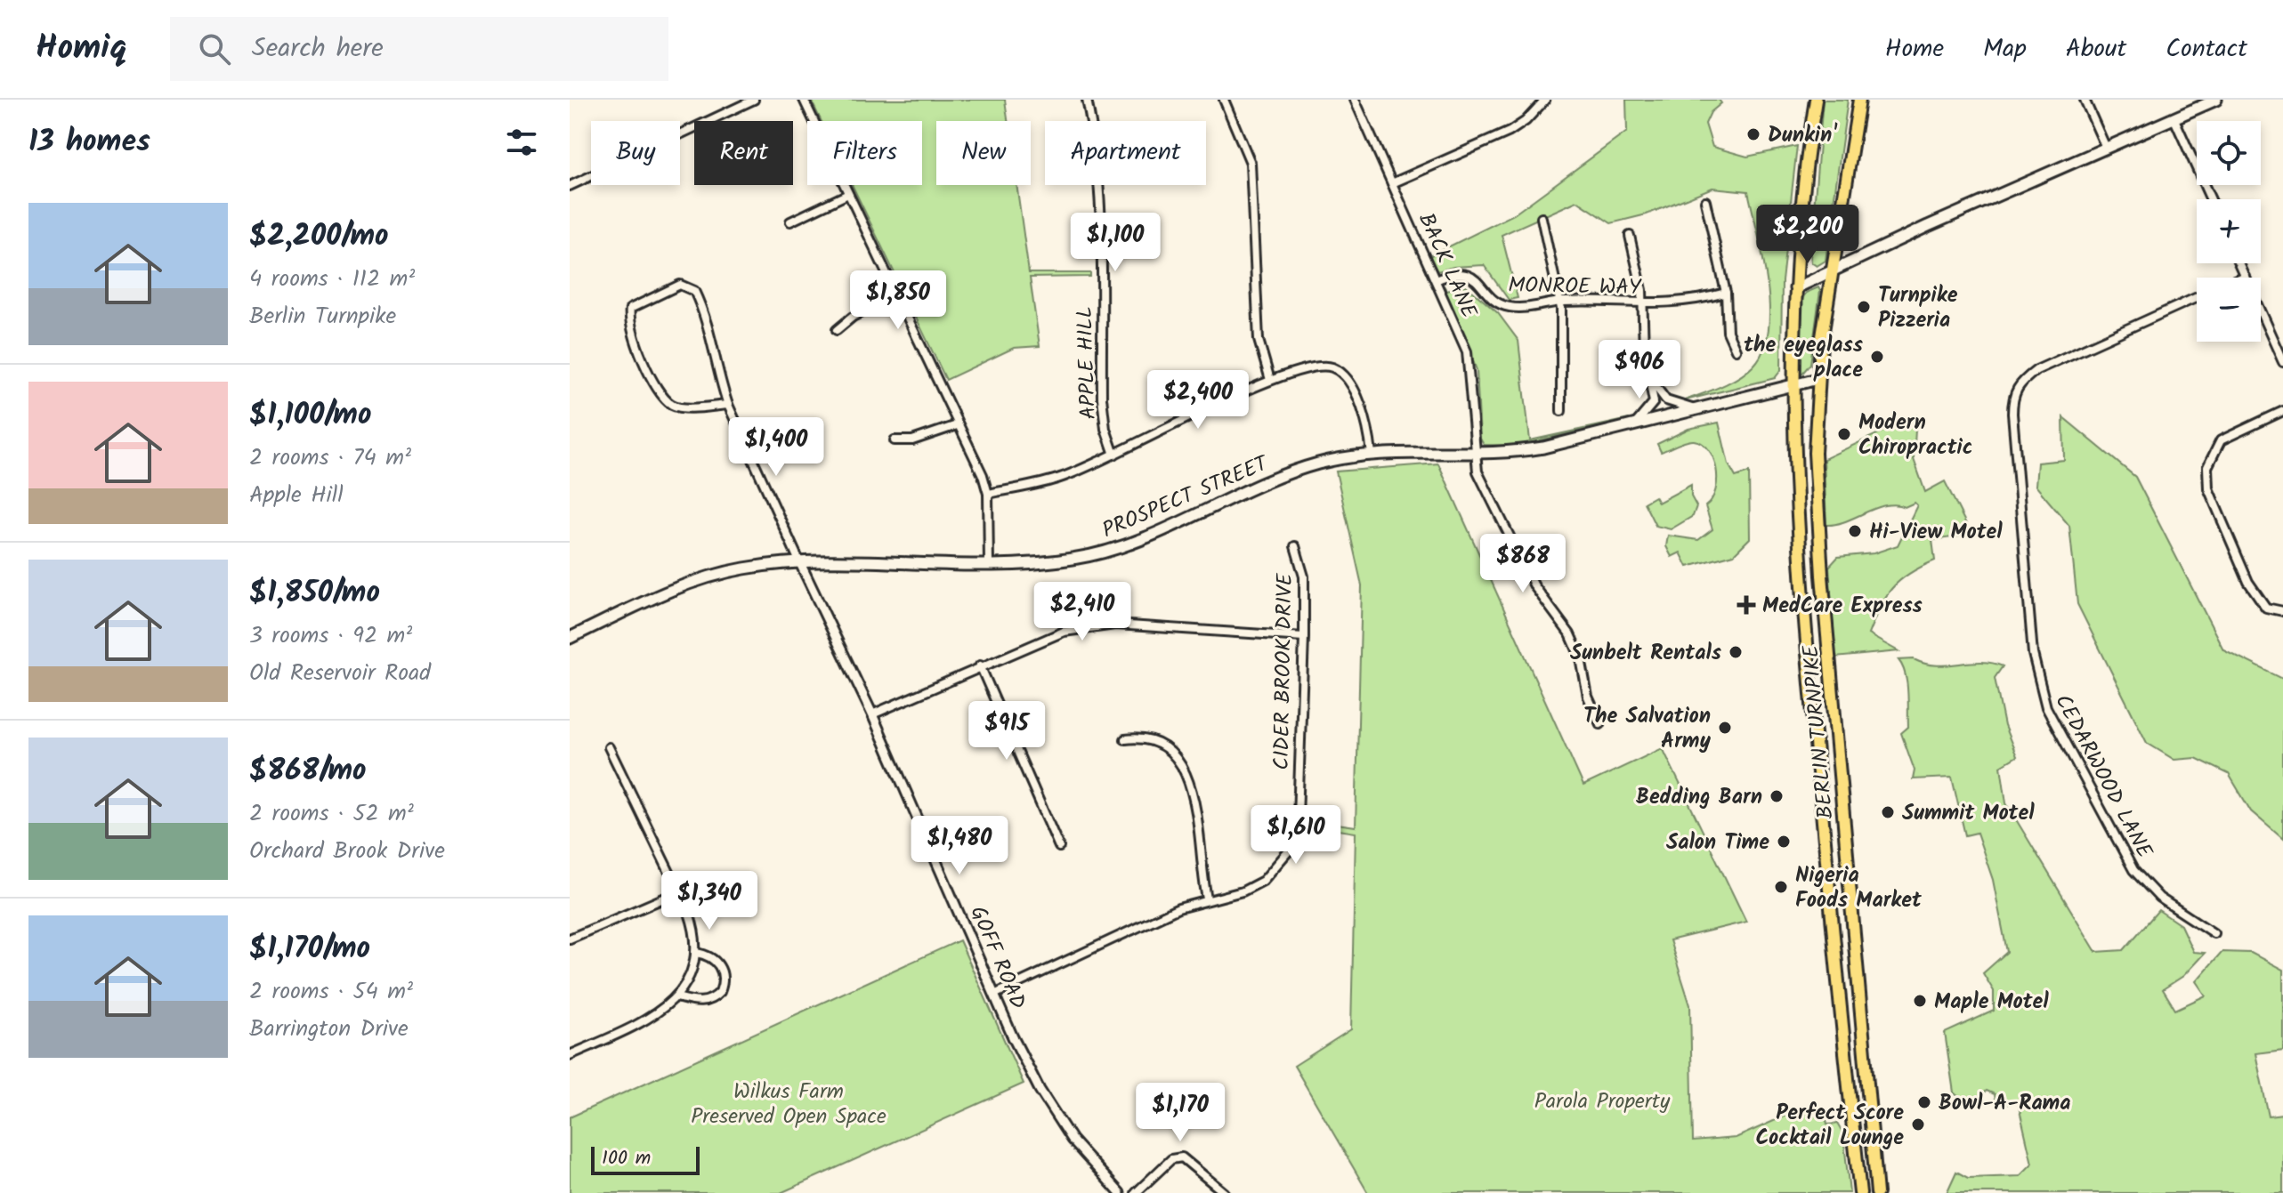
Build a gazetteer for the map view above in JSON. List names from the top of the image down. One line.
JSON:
{"streets":{"highway":["BERLIN TURNPIKE"],"main road":["PROSPECT STREET"],"street":["BACK LANE","MONROE WAY","APPLE HILL","CIDER BROOK DRIVE","CEDARWOOD LANE","GOFF ROAD"]},"crossings":[["BACK LANE","MONROE WAY"],["BACK LANE","PROSPECT STREET"],["PROSPECT STREET","BERLIN TURNPIKE"],["PROSPECT STREET","GOFF ROAD"],["CIDER BROOK DRIVE","GOFF ROAD"]],"parks":["Wilkus Farm Preserved Open Space","Parola Property"],"places":{"other":["Dunkin'","Turnpike Pizzeria","the eyeglass place","Modern Chiropractic","Hi-View Motel","Sunbelt Rentals","The Salvation Army","Bedding Barn","Summit Motel","Salon Time","Nigeria Foods Market","Maple Motel","Bowl-A-Rama","Perfect Score Cocktail Lounge"],"health":["MedCare Express"]},"scale_bar":"100 m","page":{"header":"Homiq","search":"Search here","nav":["Home","Map","About","Contact"],"heading":"13 homes","map_buttons":["+","−"],"chip":["Buy","Rent","Filters","New","Apartment"],"list":[{"name":"$2,200/mo","note":"4 rooms · 112 m² · Berlin Turnpike"},{"name":"$1,100/mo","note":"2 rooms · 74 m² · Apple Hill"},{"name":"$1,850/mo","note":"3 rooms · 92 m² · Old Reservoir Road"},{"name":"$868/mo","note":"2 rooms · 52 m² · Orchard Brook Drive"},{"name":"$1,170/mo","note":"2 rooms · 54 m² · Barrington Drive"}],"price":["$2,200","$1,100","$1,850","$906","$2,400","$1,400","$868","$2,410","$915","$1,610","$1,480","$1,340","$1,170"],"scale":"100 m"}}
